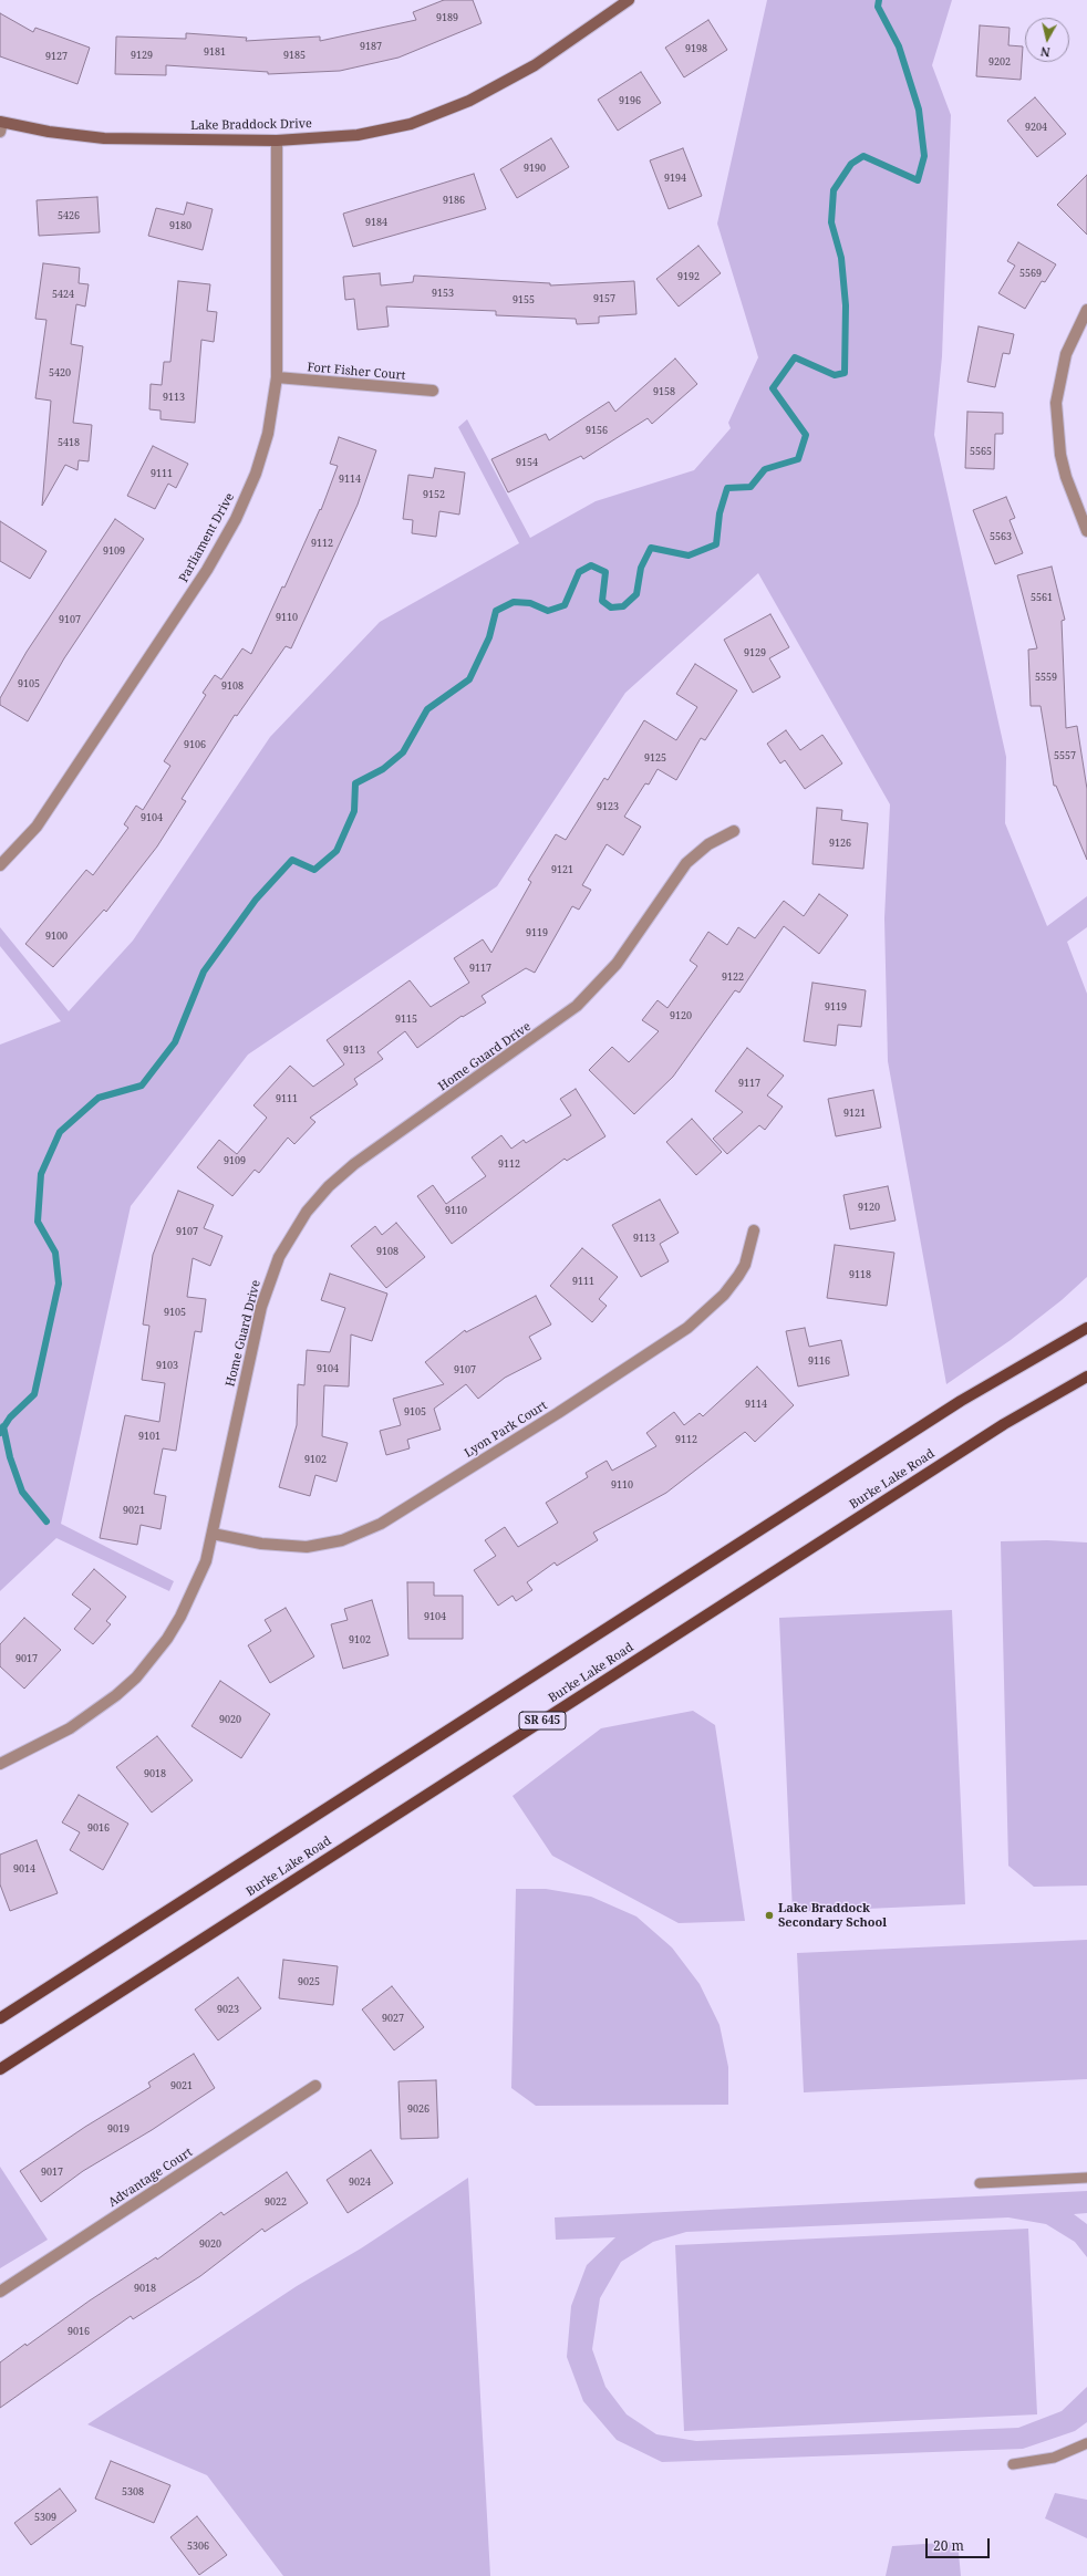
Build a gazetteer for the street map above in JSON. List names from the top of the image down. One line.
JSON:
{"streets":{"main road":["Burke Lake Road","SR 645"],"street":["Lake Braddock Drive","Fort Fisher Court","Parliament Drive","Home Guard Drive","Lyon Park Court","Advantage Court"]},"crossings":[["Lake Braddock Drive","Parliament Drive"],["Fort Fisher Court","Parliament Drive"],["Home Guard Drive","Lyon Park Court"]],"places":["Lake Braddock Secondary School"],"house_numbers":["9189","9187","9198","9181","9129","9185","9127","9202","9196","9204","9190","9194","9186","5426","9184","9180","5569","9192","9153","5424","9157","9155","5420","9158","9113","9156","5418","5565","9154","9111","9114","9152","5563","9112","9109","5561","9110","9107","9129","5559","9105","9108","9106","5557","9125","9123","9104","9126","9121","9119","9100","9117","9122","9119","9120","9115","9113","9117","9111","9121","9109","9112","9120","9110","9107","9113","9108","9118","9111","9105","9116","9103","9104","9107","9114","9105","9101","9112","9102","9110","9021","9104","9102","9017","9020","9018","9016","9014","9025","9023","9027","9021","9026","9019","9017","9024","9022","9020","9018","9016","5308","5309","5306"],"scale_bar":"20 m","north":"bottom"}
